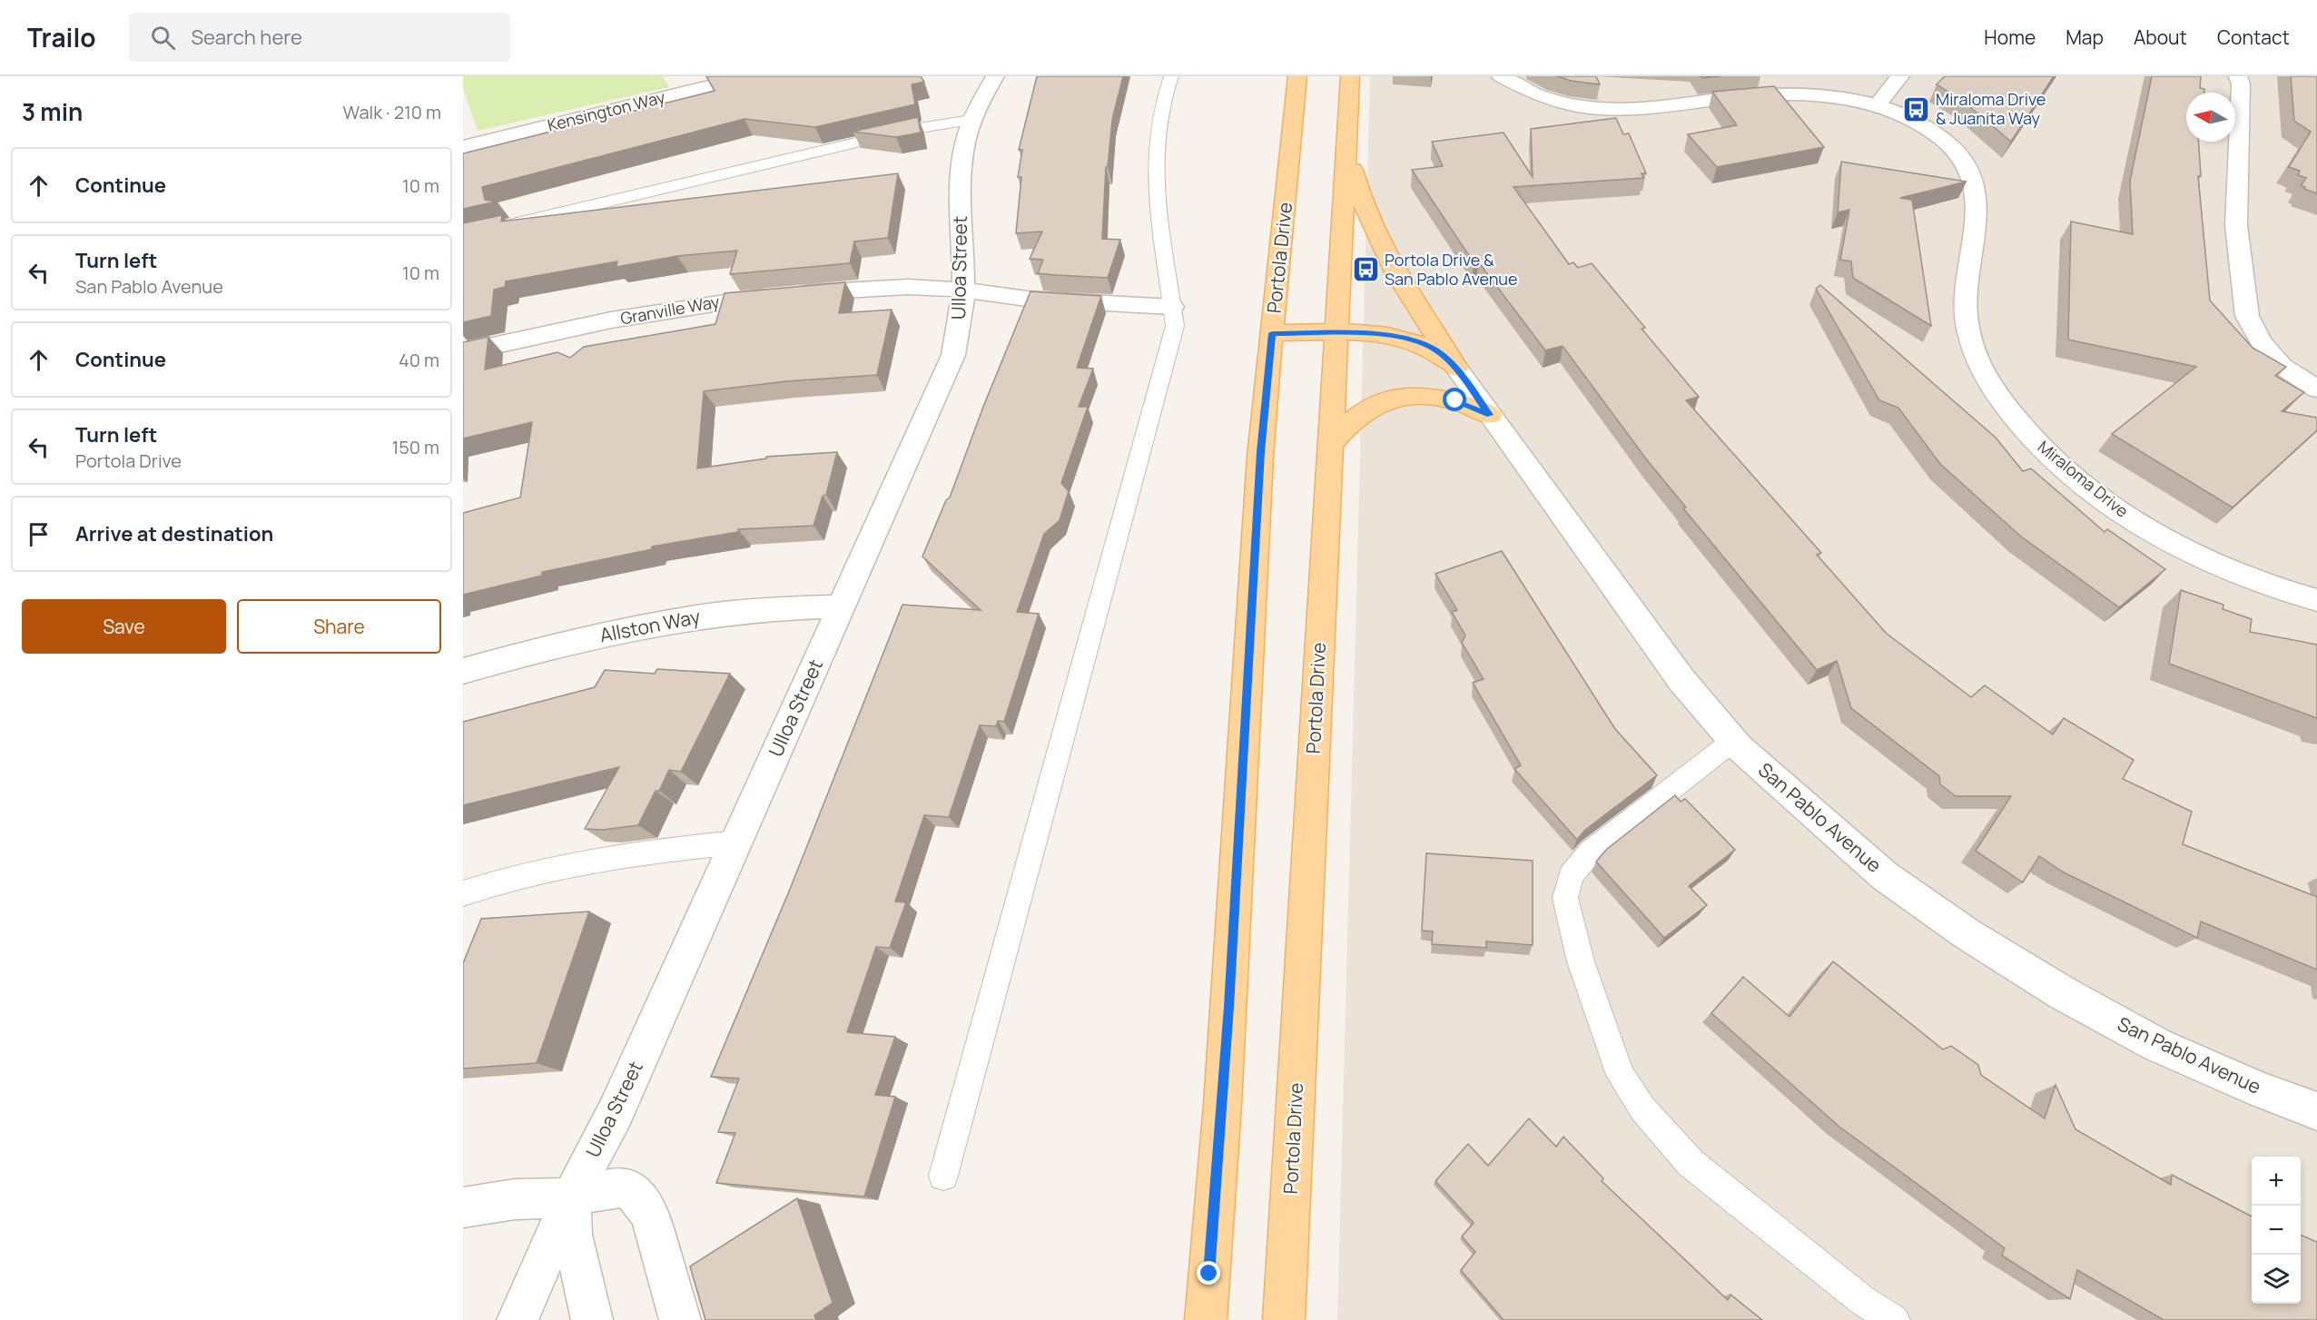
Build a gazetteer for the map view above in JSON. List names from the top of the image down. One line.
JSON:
{"streets":{"main road":["Portola Drive"],"street":["Kensington Way","Ulloa Street","Granville Way","Miraloma Drive","Allston Way","San Pablo Avenue"]},"crossings":[["Ulloa Street","Granville Way"],["Ulloa Street","Allston Way"]],"places":{"bus stop":["Miraloma Drive & Juanita Way","Portola Drive & San Pablo Avenue"]},"north":"left","page":{"header":"Trailo","search":"Search here","nav":["Home","Map","About","Contact"],"heading":["3 min","Walk · 210 m"],"list":[["Continue","10 m"],["Turn left","San Pablo Avenue","10 m"],["Continue","40 m"],["Turn left","Portola Drive","150 m"],"Arrive at destination"],"buttons":["Save","Share"],"map_buttons":["+","−"]}}
